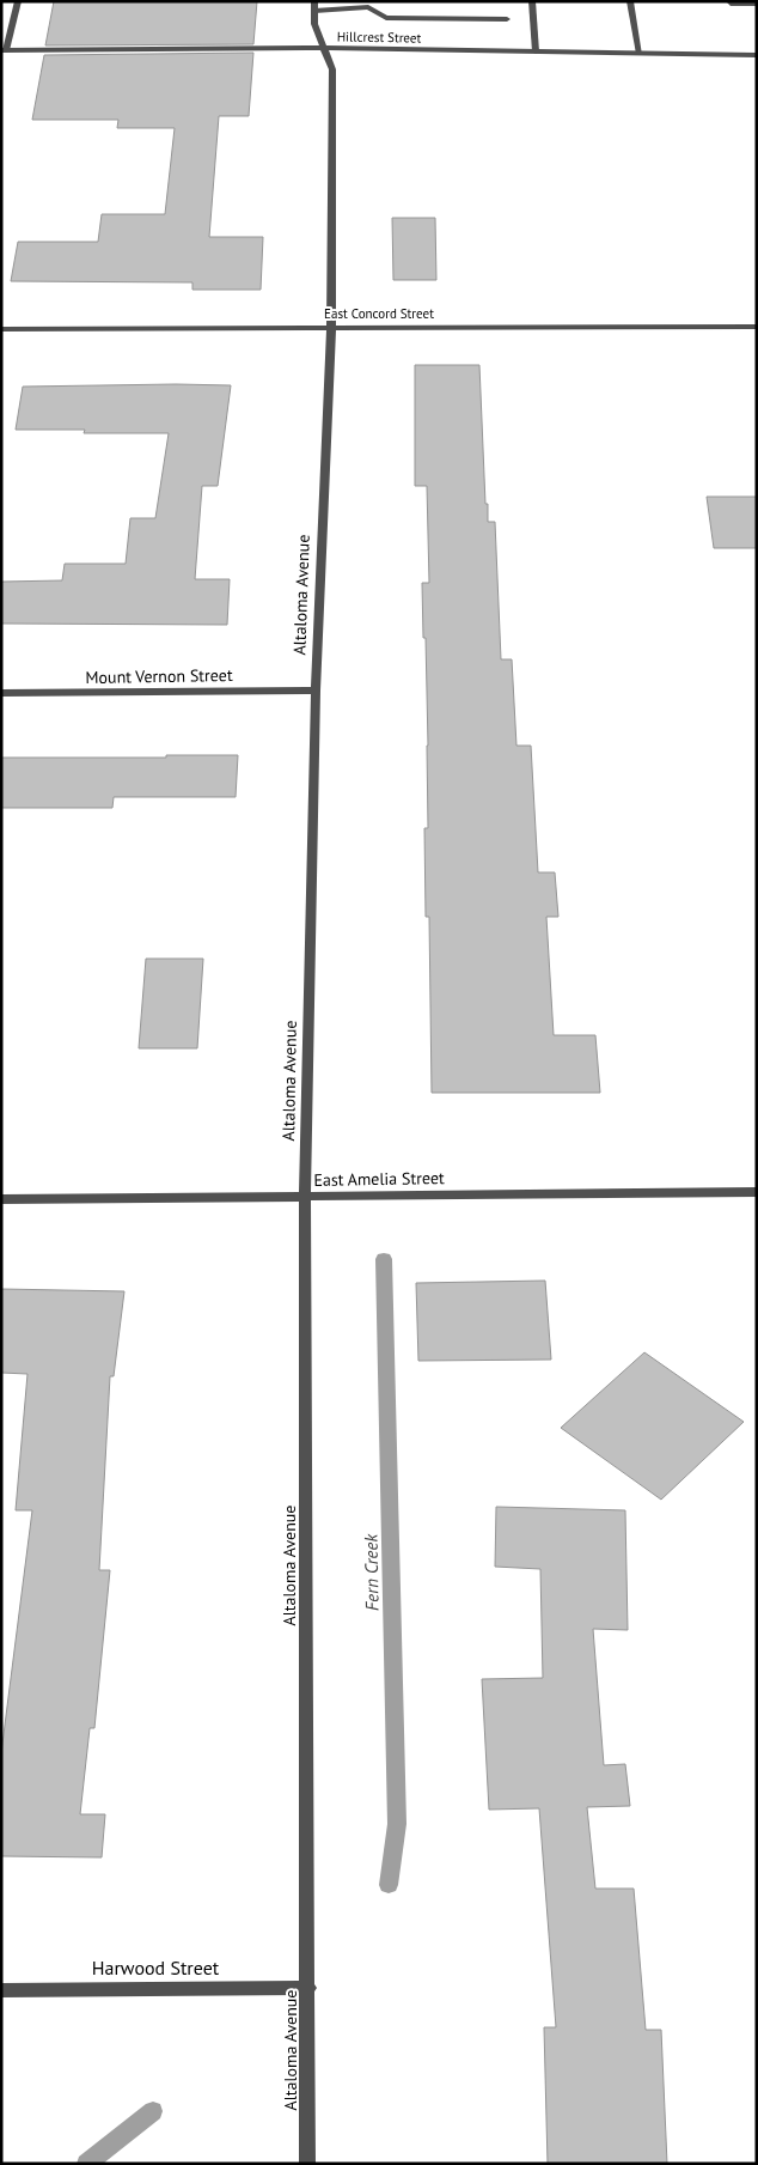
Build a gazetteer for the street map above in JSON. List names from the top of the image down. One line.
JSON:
{"streets":{"street":["Hillcrest Street","East Concord Street","Altaloma Avenue","Mount Vernon Street","East Amelia Street","Harwood Street"]},"crossings":[["Hillcrest Street","Altaloma Avenue"],["East Concord Street","Altaloma Avenue"],["Altaloma Avenue","Mount Vernon Street"],["Altaloma Avenue","East Amelia Street"],["Altaloma Avenue","Harwood Street"]],"water":["Fern Creek"]}
